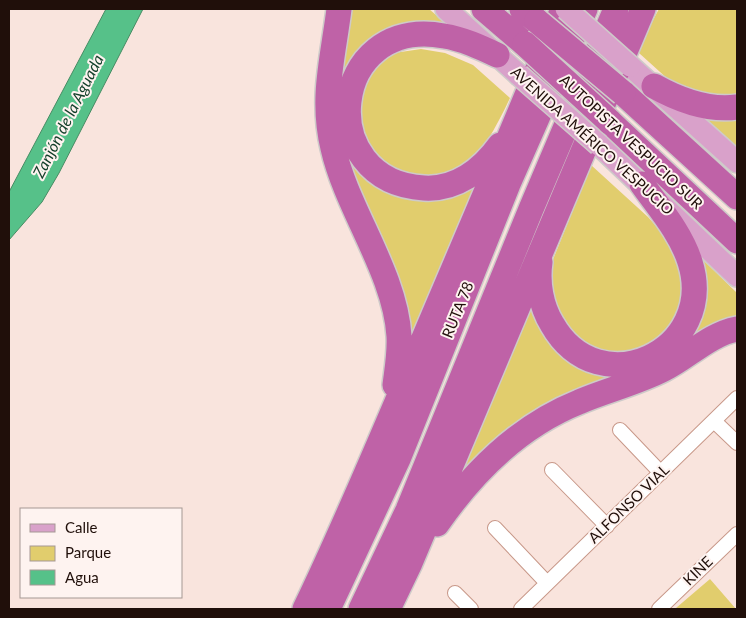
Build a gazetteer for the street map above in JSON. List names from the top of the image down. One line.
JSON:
{"streets":{"highway":["AUTOPISTA VESPUCIO SUR","RUTA 78"],"main road":["AVENIDA AMÉRICO VESPUCIO"],"street":["ALFONSO VIAL","KINE"]},"water":["Zanjón de la Aguada"],"legend":["Calle","Parque","Agua"]}
